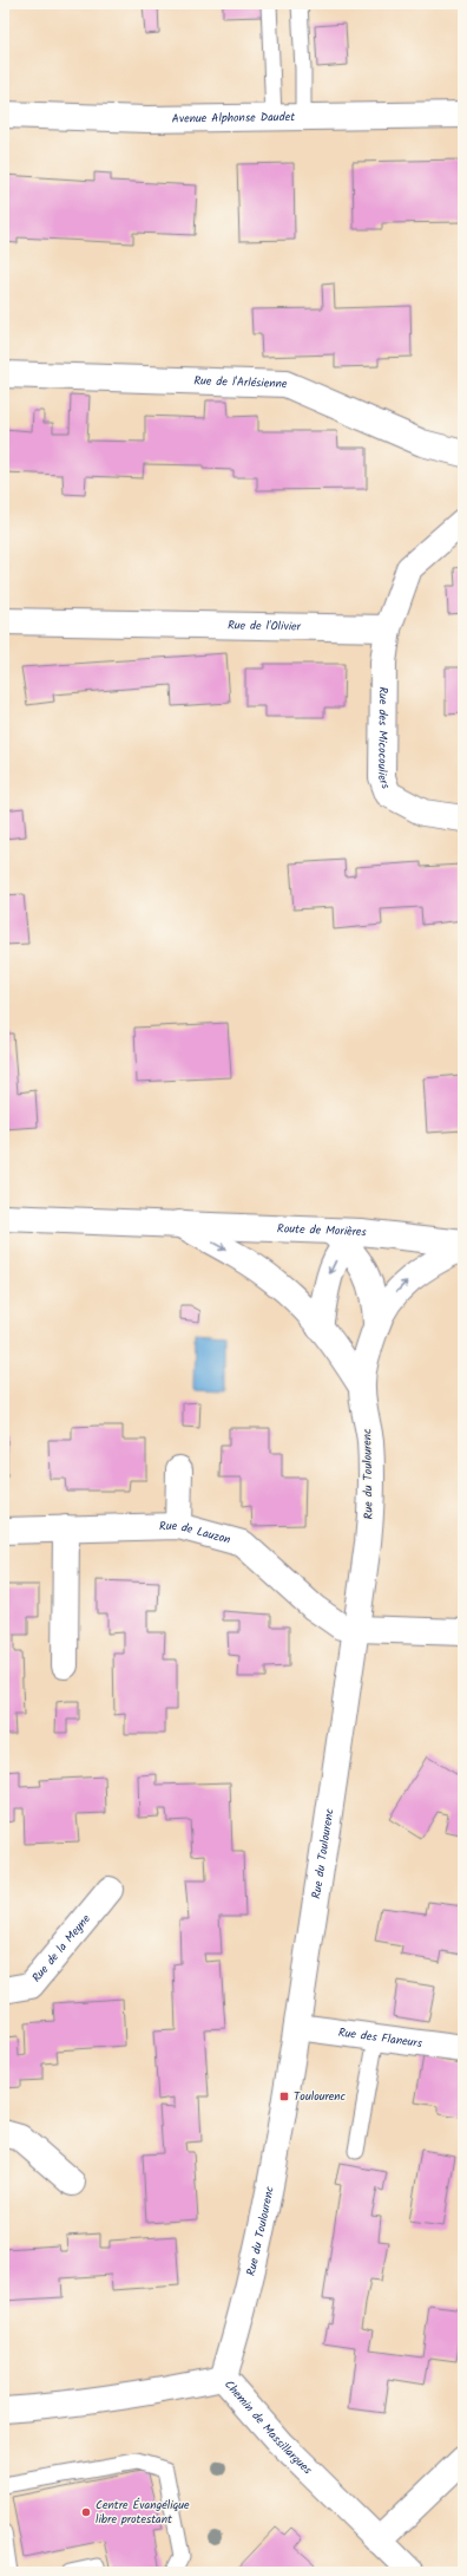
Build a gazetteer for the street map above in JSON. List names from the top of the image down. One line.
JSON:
{"streets":{"street":["Avenue Alphonse Daudet","Rue de l'Arlésienne","Rue de l'Olivier","Rue des Micocouliers","Route de Morières","Rue du Toulourenc","Rue de Lauzon","Rue de la Meyne","Rue des Flaneurs","Chemin de Massillargues"]},"crossings":[["Rue de l'Olivier","Rue des Micocouliers"],["Route de Morières","Rue du Toulourenc"],["Rue du Toulourenc","Rue de Lauzon"],["Rue du Toulourenc","Rue des Flaneurs"],["Rue du Toulourenc","Chemin de Massillargues"]],"places":{"transit":["Toulourenc"],"other":["Centre Évangélique libre protestant"]}}
